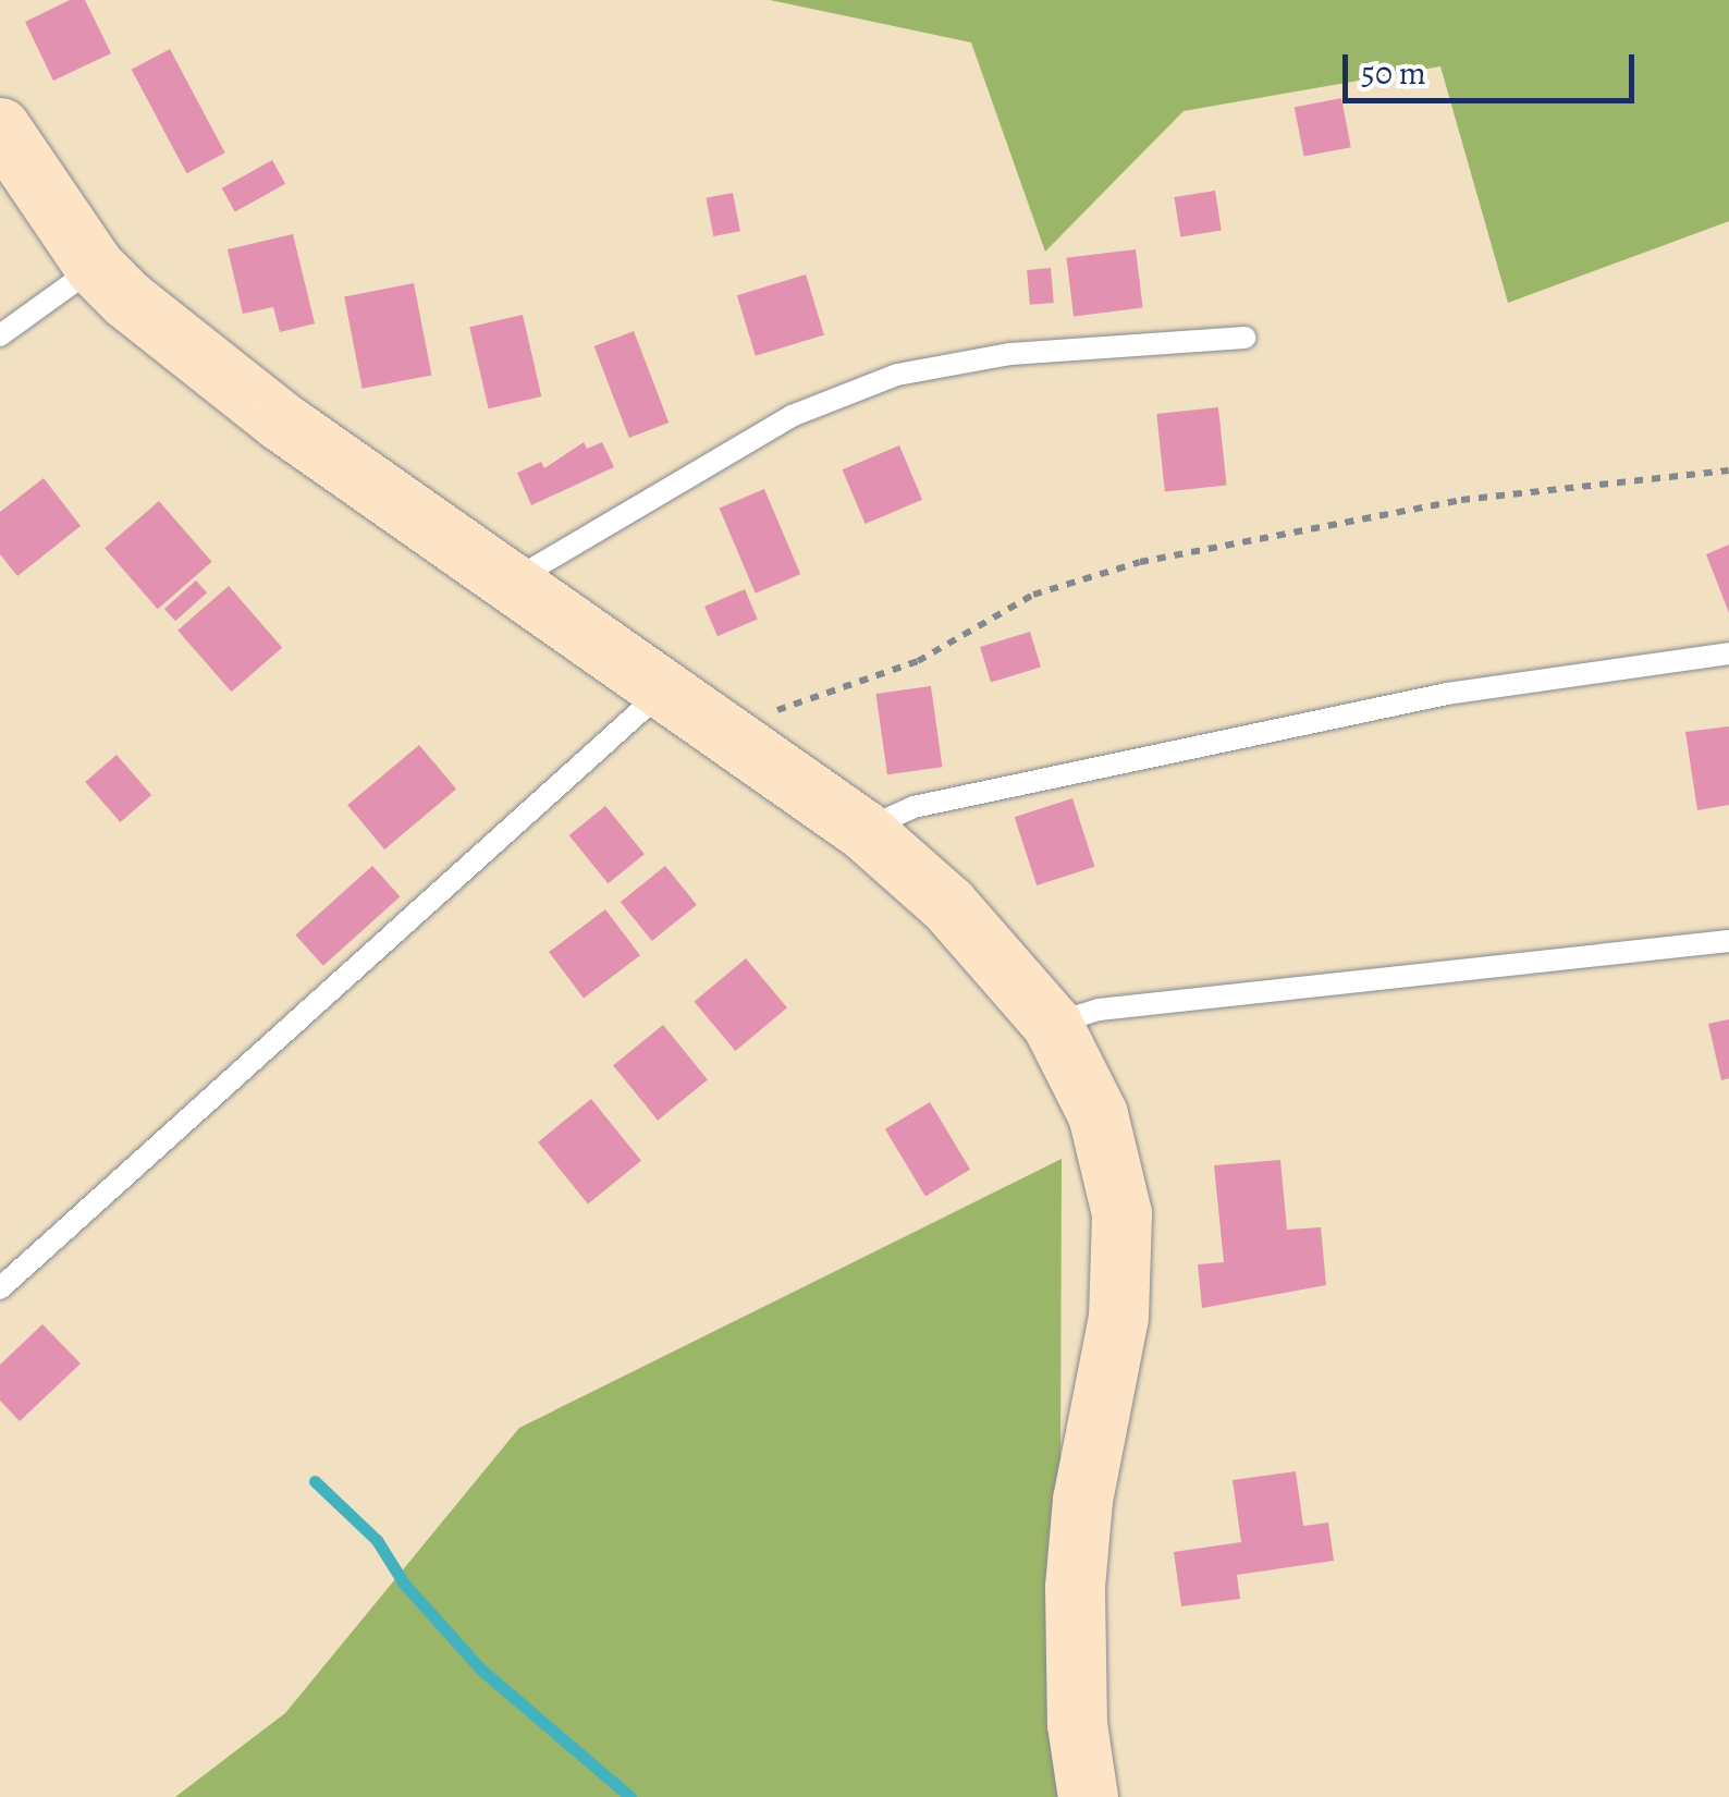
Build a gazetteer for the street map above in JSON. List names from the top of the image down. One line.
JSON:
{"scale_bar":"50 m"}
